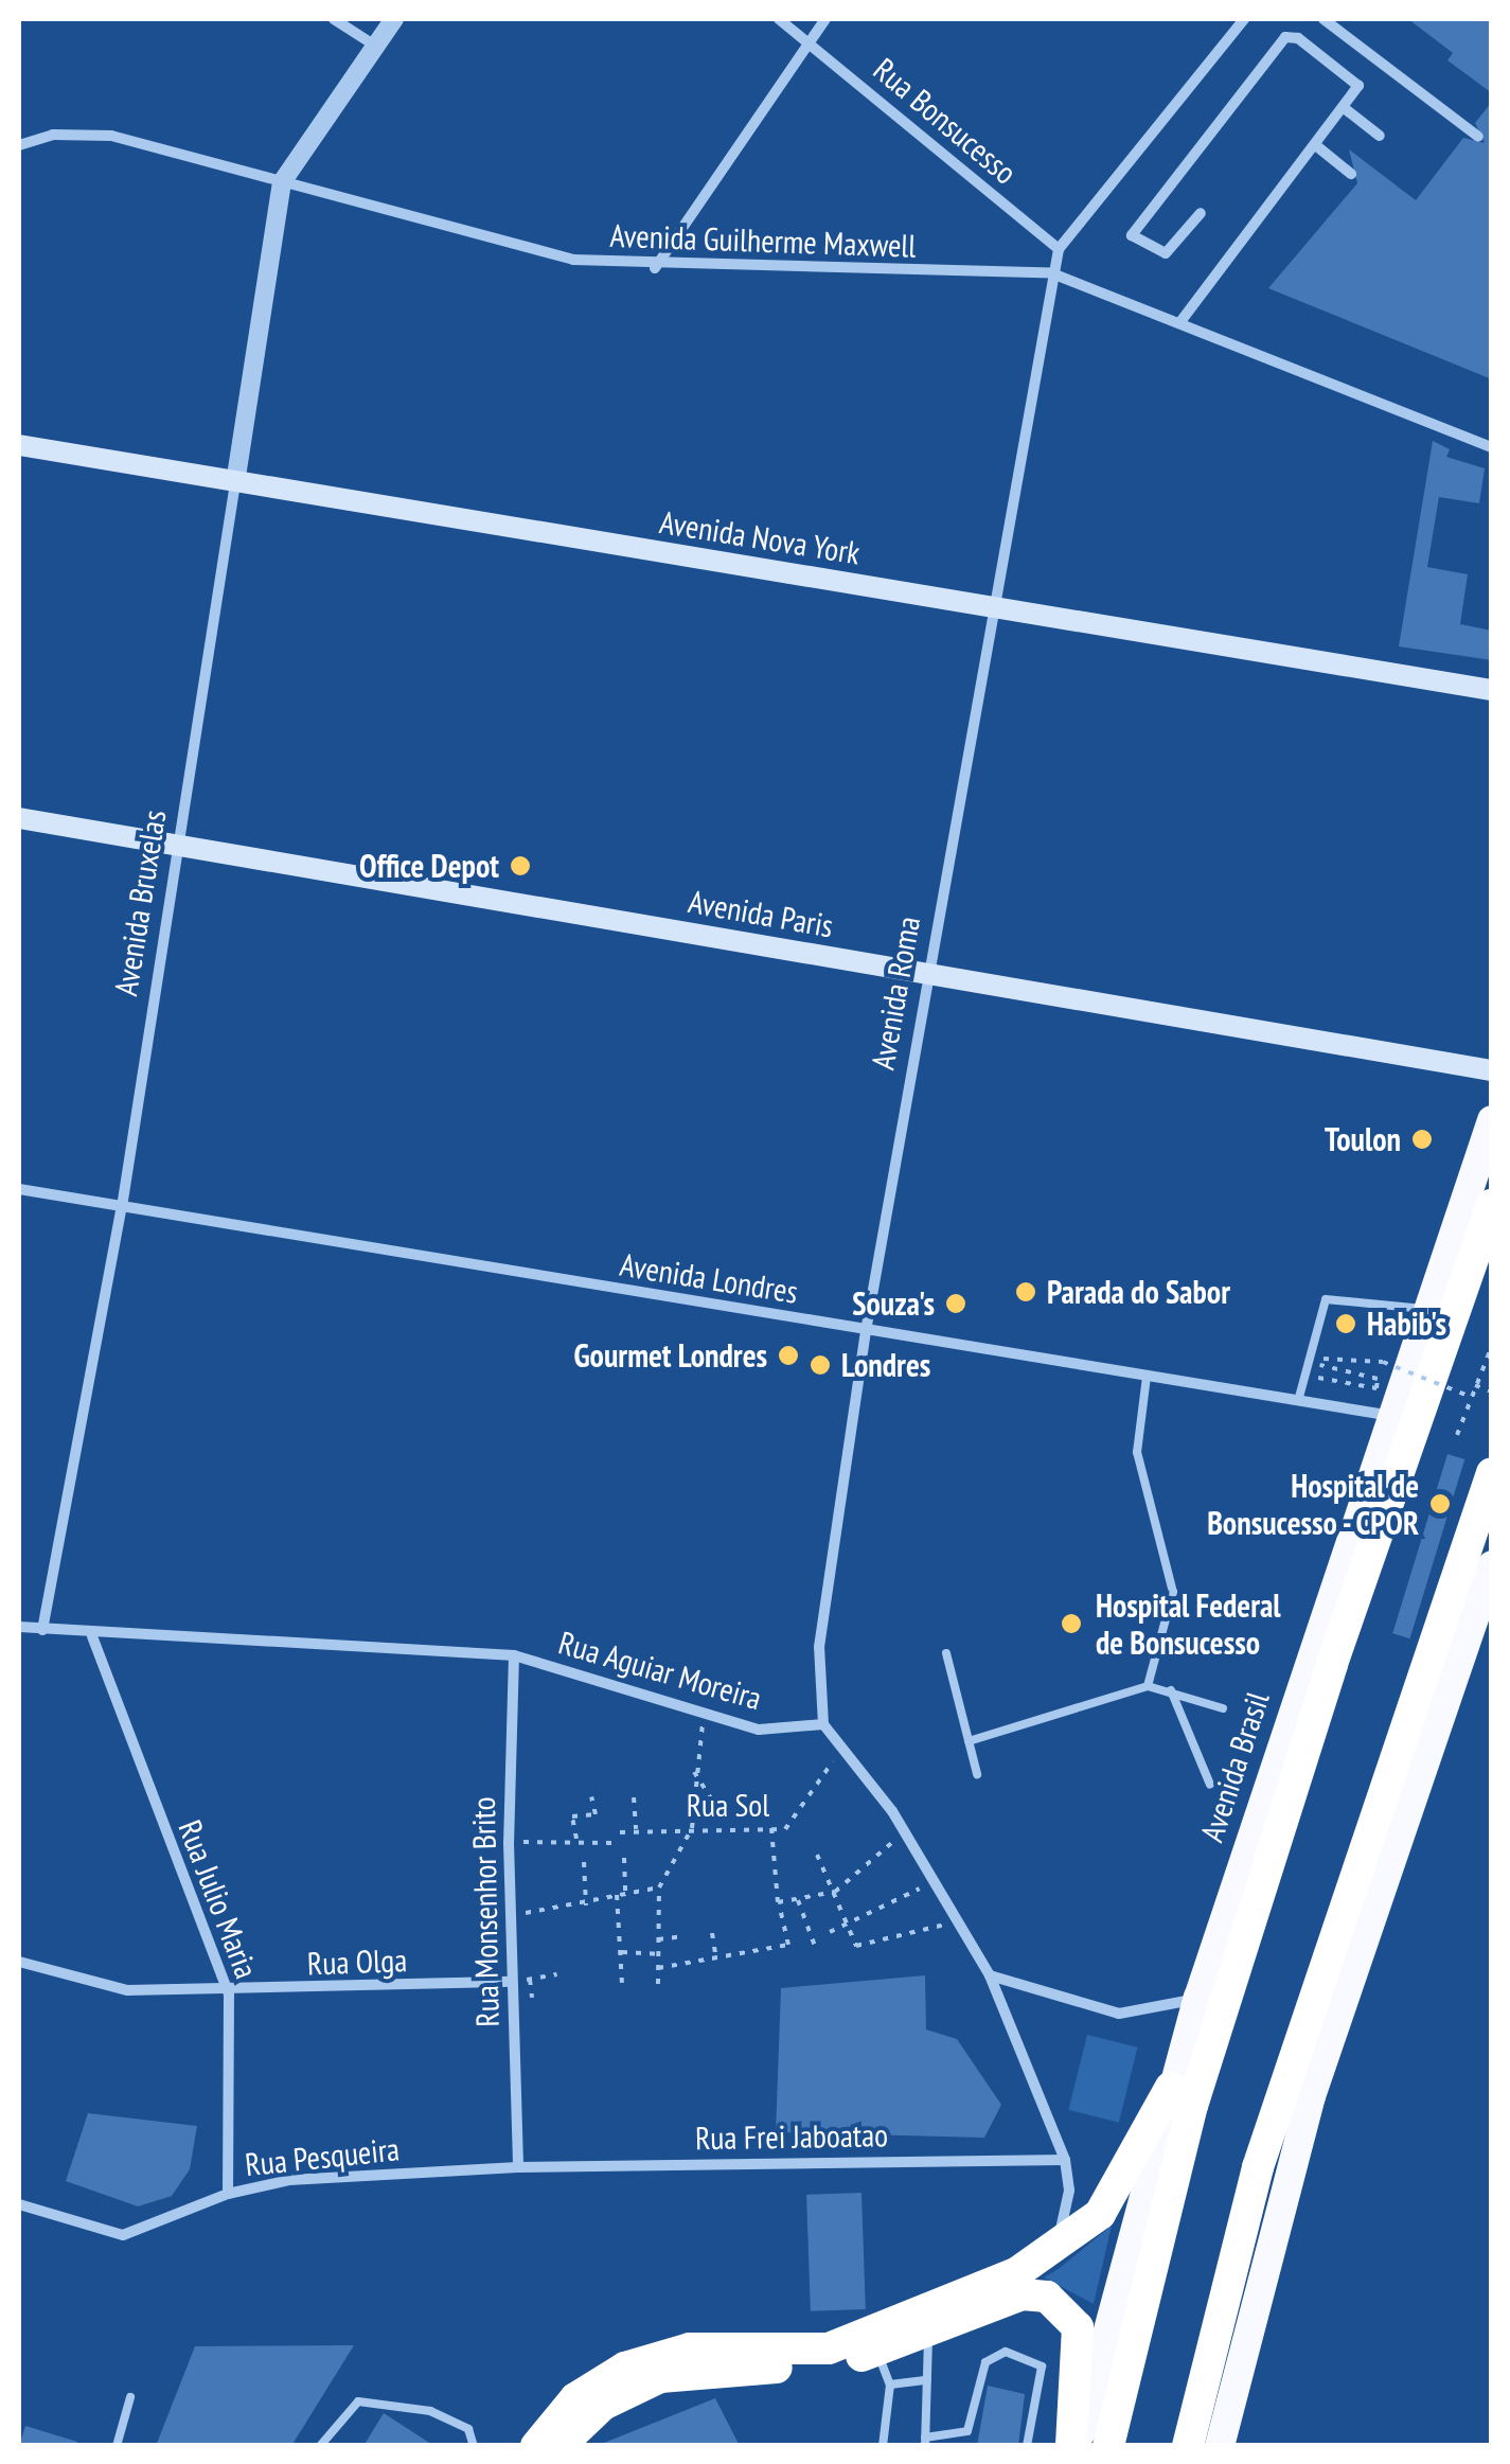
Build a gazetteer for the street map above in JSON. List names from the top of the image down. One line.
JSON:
{"streets":{"highway":["Avenida Brasil"],"main road":["Avenida Nova York","Avenida Paris"],"street":["Rua Bonsucesso","Avenida Guilherme Maxwell","Avenida Bruxelas","Avenida Roma","Avenida Londres","Rua Aguiar Moreira","Rua Julio Maria","Rua Monsenhor Brito","Rua Olga","Rua Frei Jaboatao","Rua Pesqueira"],"path":["Rua Sol"]},"crossings":[["Avenida Guilherme Maxwell","Avenida Bruxelas"],["Avenida Guilherme Maxwell","Avenida Roma"],["Avenida Nova York","Avenida Bruxelas"],["Avenida Nova York","Avenida Roma"],["Avenida Bruxelas","Avenida Paris"],["Avenida Bruxelas","Avenida Londres"],["Avenida Bruxelas","Rua Aguiar Moreira"],["Avenida Paris","Avenida Roma"],["Avenida Roma","Avenida Londres"],["Avenida Roma","Rua Aguiar Moreira"],["Avenida Londres","Avenida Brasil"],["Rua Aguiar Moreira","Rua Julio Maria"],["Rua Aguiar Moreira","Rua Monsenhor Brito"],["Rua Julio Maria","Rua Olga"],["Rua Julio Maria","Rua Pesqueira"],["Rua Monsenhor Brito","Rua Olga"],["Rua Monsenhor Brito","Rua Frei Jaboatao"],["Rua Monsenhor Brito","Rua Pesqueira"],["Rua Frei Jaboatao","Rua Pesqueira"]],"places":["Office Depot","Toulon","Parada do Sabor","Souza's","Habib's","Gourmet Londres","Londres","Hospital de Bonsucesso - CPOR","Hospital Federal de Bonsucesso"]}
